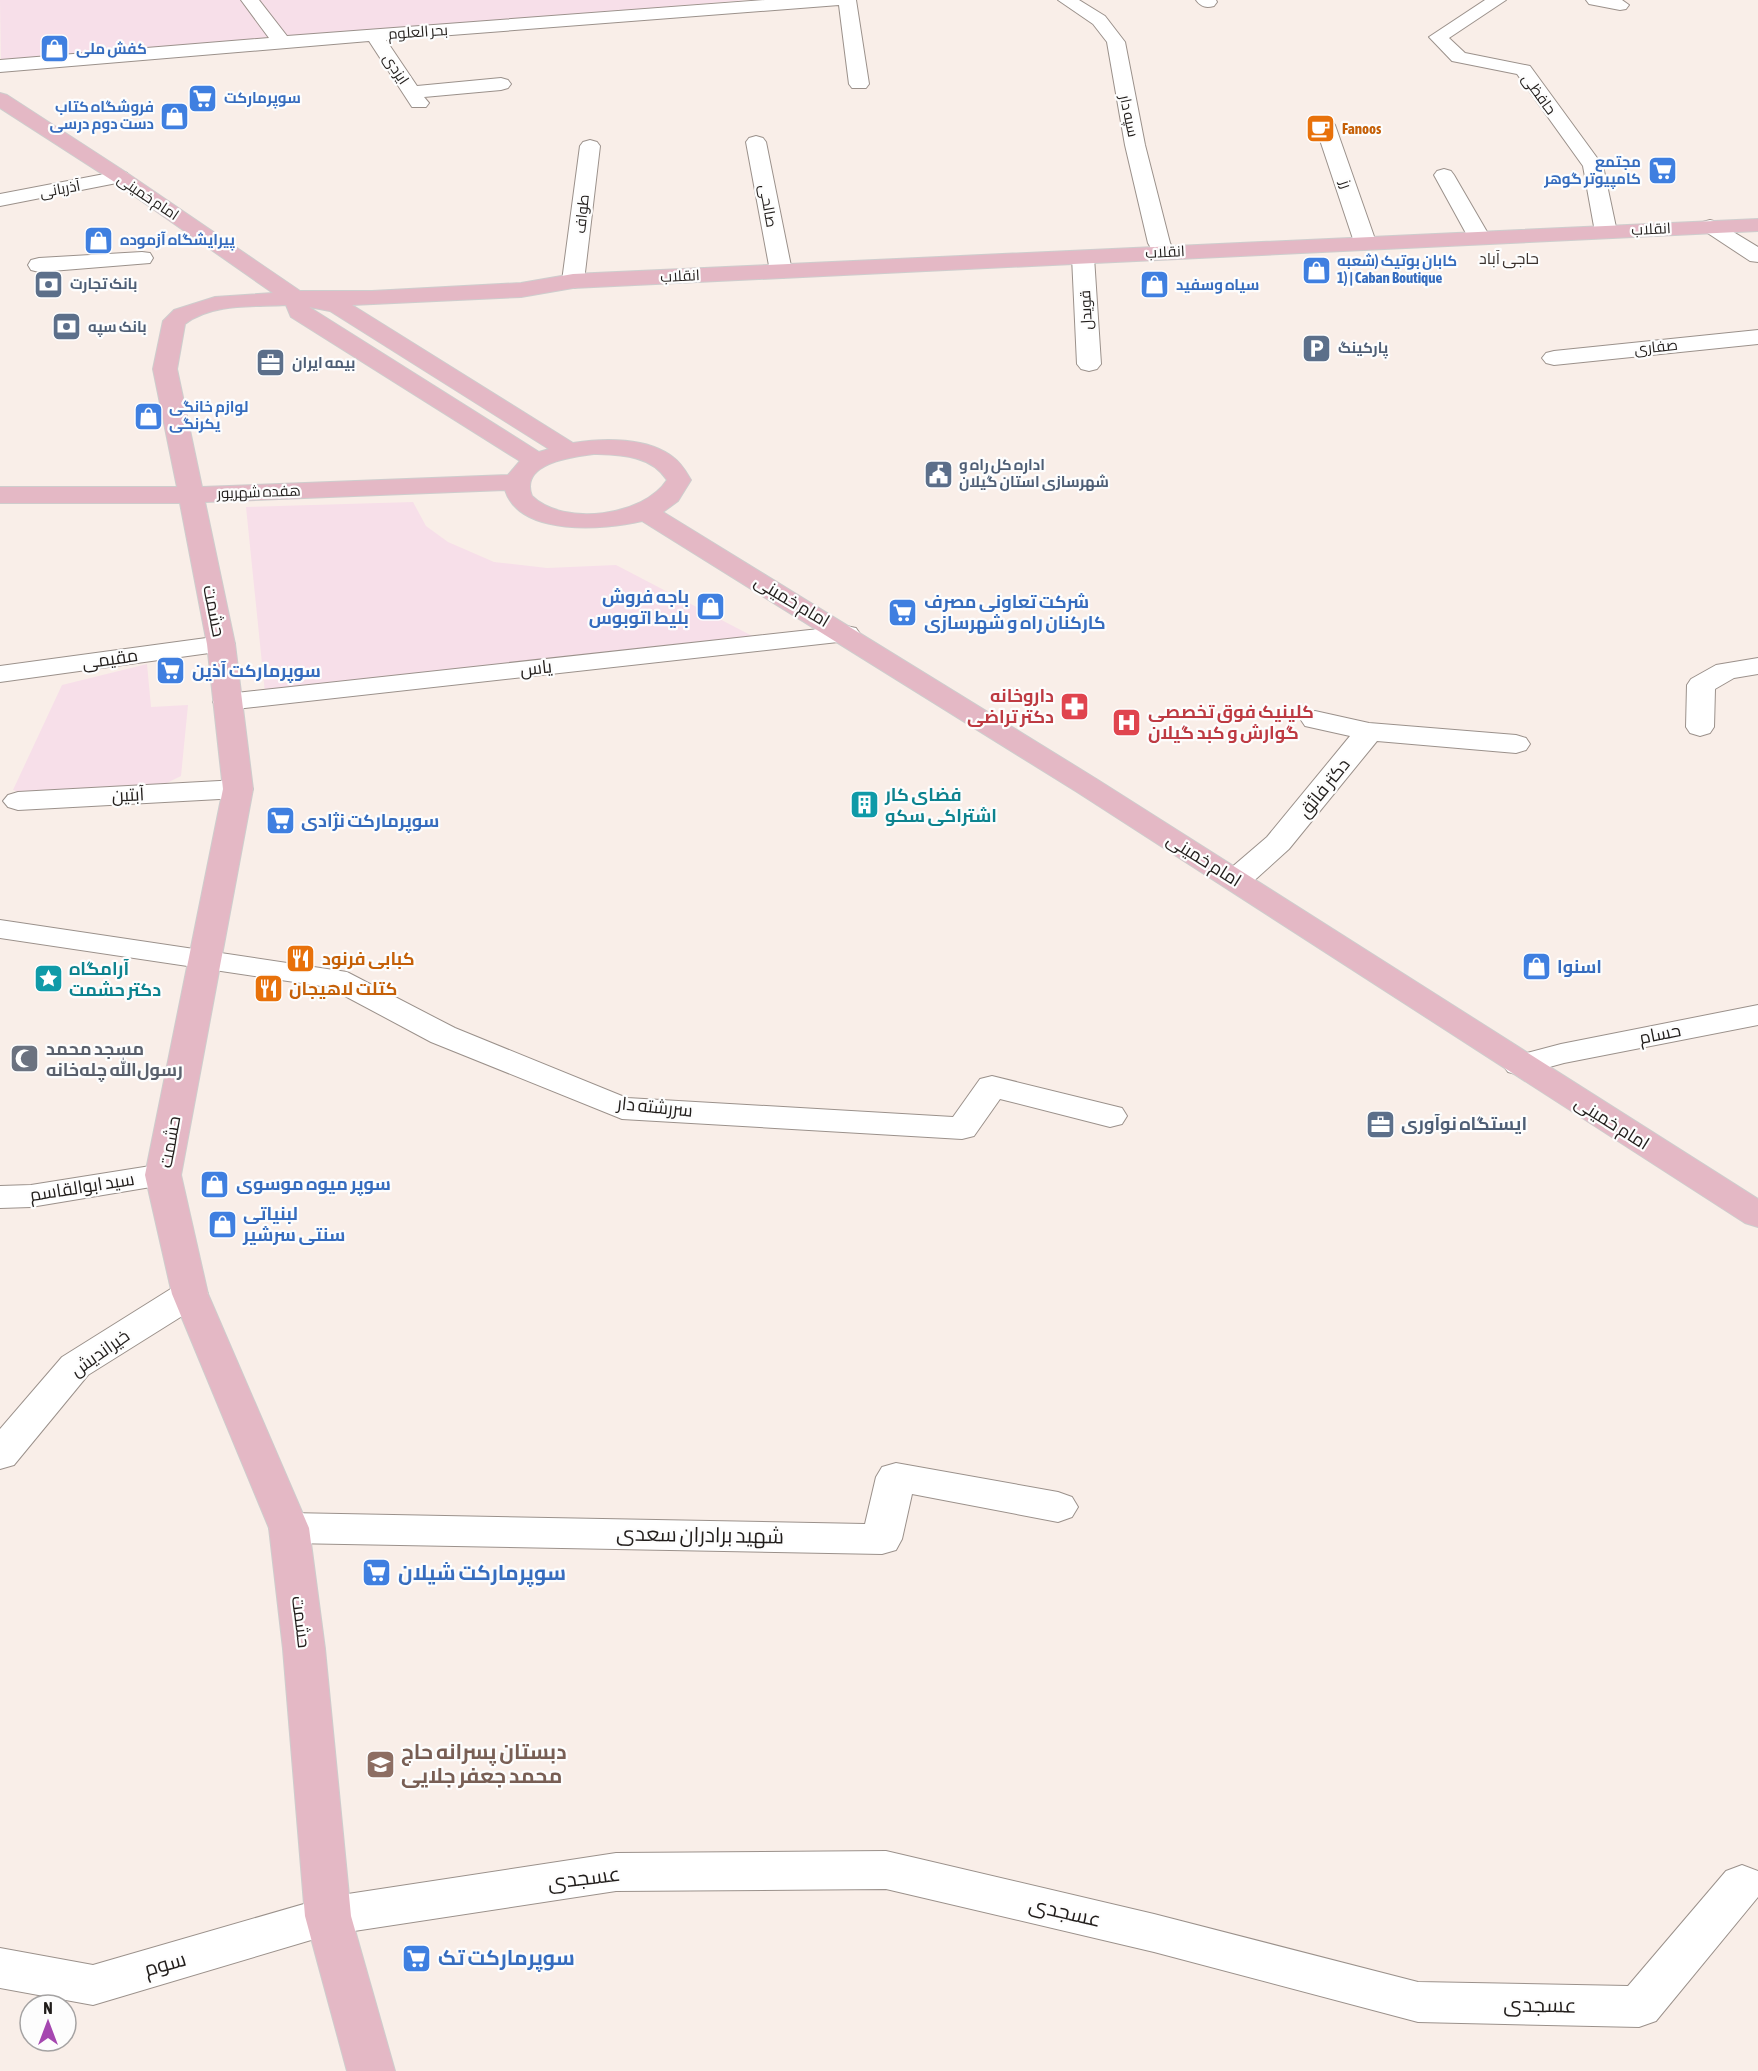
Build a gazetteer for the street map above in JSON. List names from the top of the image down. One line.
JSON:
{"streets":{"main road":["امام خمینی","انقلاب","هفده شهریور","حشمت"],"street":["بحر العلوم","ایزدی","حافظی","سپه دار","رز","آذربانی","صالحی","طواف","قویدل","صفاری","مقیمی","یاس","دکتر فائق","آبتین","حسام","سررشته دار","سید ابوالقاسم","خیراندیش","شهید برادران سعدی","عسجدی","سوم"]},"crossings":[["بحر العلوم","ایزدی"],["حافظی","انقلاب"],["سپه دار","انقلاب"],["رز","انقلاب"],["آذربانی","امام خمینی"],["امام خمینی","انقلاب"],["امام خمینی","حشمت"],["امام خمینی","یاس"],["امام خمینی","دکتر فائق"],["امام خمینی","حسام"],["صالحی","انقلاب"],["طواف","انقلاب"],["انقلاب","قویدل"],["انقلاب","حشمت"],["هفده شهریور","حشمت"],["حشمت","مقیمی"],["حشمت","یاس"],["حشمت","آبتین"],["حشمت","سررشته دار"],["حشمت","سید ابوالقاسم"],["حشمت","خیراندیش"],["حشمت","شهید برادران سعدی"],["حشمت","عسجدی"],["حشمت","سوم"],["عسجدی","سوم"]],"districts":["حاجی آباد"],"places":{"shop":["کفش ملی","فروشگاه کتاب دست دوم درسی","پیرایشگاه آزموده","کابان بوتیک (شعبه 1) | Caban Boutique","سیاه وسفید","لوازم خانگی یکرنگی","باجه فروش بلیط اتوبوس","اسنوا","سوپر میوه موسوی","لبنیاتی سنتی سرشیر"],"supermarket":["سوپرمارکت","مجتمع کامپیوتر گوهر","شرکت تعاونی مصرف کارکنان راه و شهرسازی","سوپرمارکت آذین","سوپرمارکت نژادی","سوپرمارکت شیلان","سوپرمارکت تک"],"cafe":["Fanoos"],"bank":["بانک تجارت","بانک سپه"],"parking":["پارکینگ"],"office":["بیمه ایران","ایستگاه نوآوری"],"public building":["اداره کل راه و شهرسازی استان گیلان"],"pharmacy":["داروخانه دکتر تراضی"],"hospital":["کلینیک فوق تخصصی گوارش و کبد گیلان"],"building":["فضای کار اشتراکی سکو"],"restaurant":["کبابی فرنود","کتلت لاهیجان"],"place":["آرامگاه دکتر حشمت"],"mosque":["مسجد محمد رسول‌‌الله چله‌خانه"],"school or university":["دبستان پسرانه حاج محمد جعفر جلایی"]},"north":"top"}
